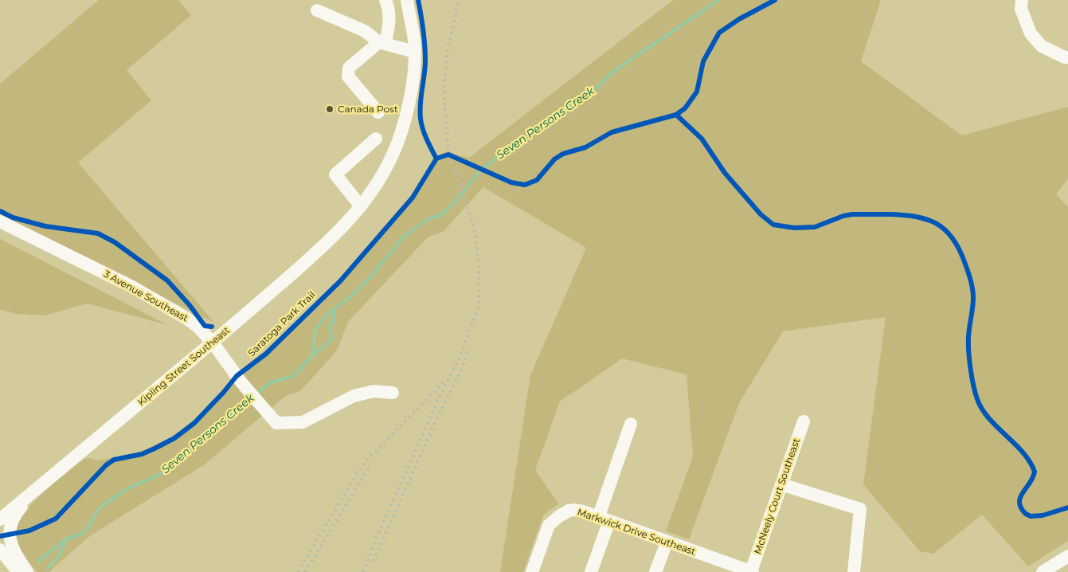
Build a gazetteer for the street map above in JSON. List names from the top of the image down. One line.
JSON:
{"streets":{"street":["3 Avenue Southeast","Kipling Street Southeast","McNeely Court Southeast","Markwick Drive Southeast"],"cycle path":["Saratoga Park Trail"]},"crossings":[["3 Avenue Southeast","Kipling Street Southeast"],["McNeely Court Southeast","Markwick Drive Southeast"]],"water":["Seven Persons Creek"],"places":["Canada Post"]}
